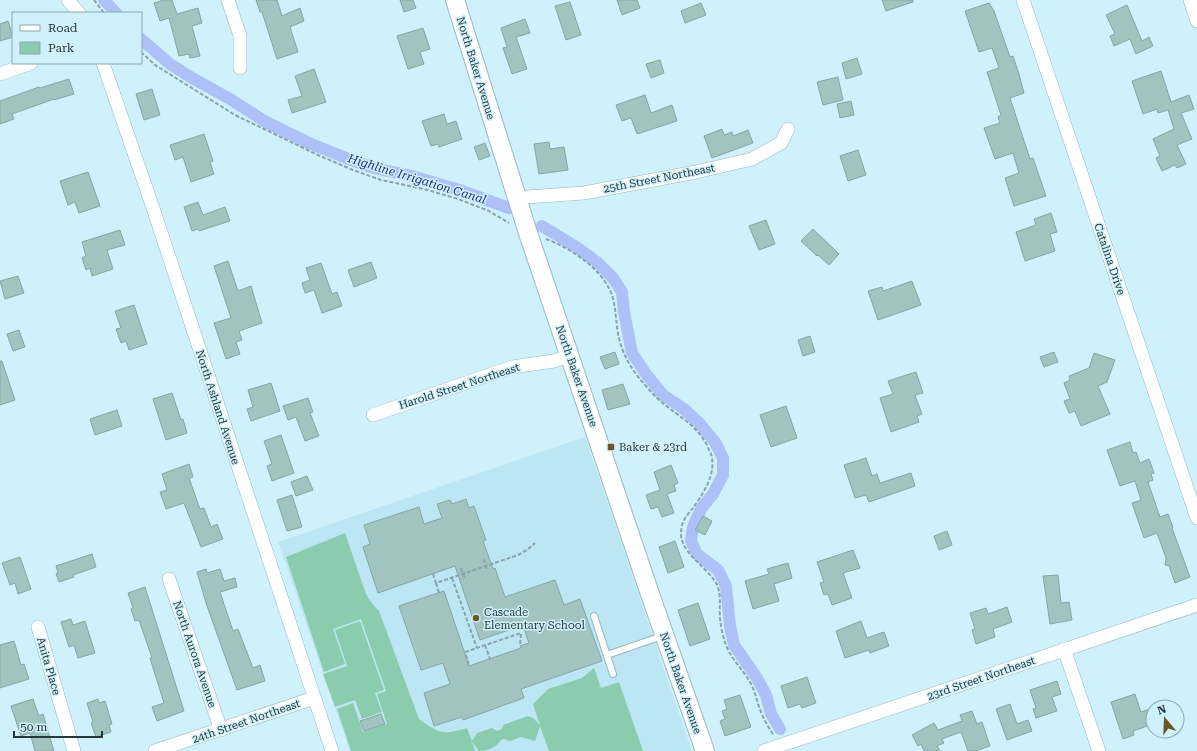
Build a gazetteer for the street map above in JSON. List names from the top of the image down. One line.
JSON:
{"streets":{"main road":["North Baker Avenue"],"street":["25th Street Northeast","Catalina Drive","Harold Street Northeast","North Ashland Avenue","North Aurora Avenue","Anita Place","23rd Street Northeast","24th Street Northeast"]},"crossings":[["North Baker Avenue","25th Street Northeast"],["North Baker Avenue","Harold Street Northeast"],["North Ashland Avenue","24th Street Northeast"],["North Aurora Avenue","24th Street Northeast"]],"water":["Highline Irrigation Canal"],"places":{"transit":["Baker & 23rd"],"other":["Cascade Elementary School"]},"legend":["Road","Park"],"scale_bar":"50 m","north":"top"}
